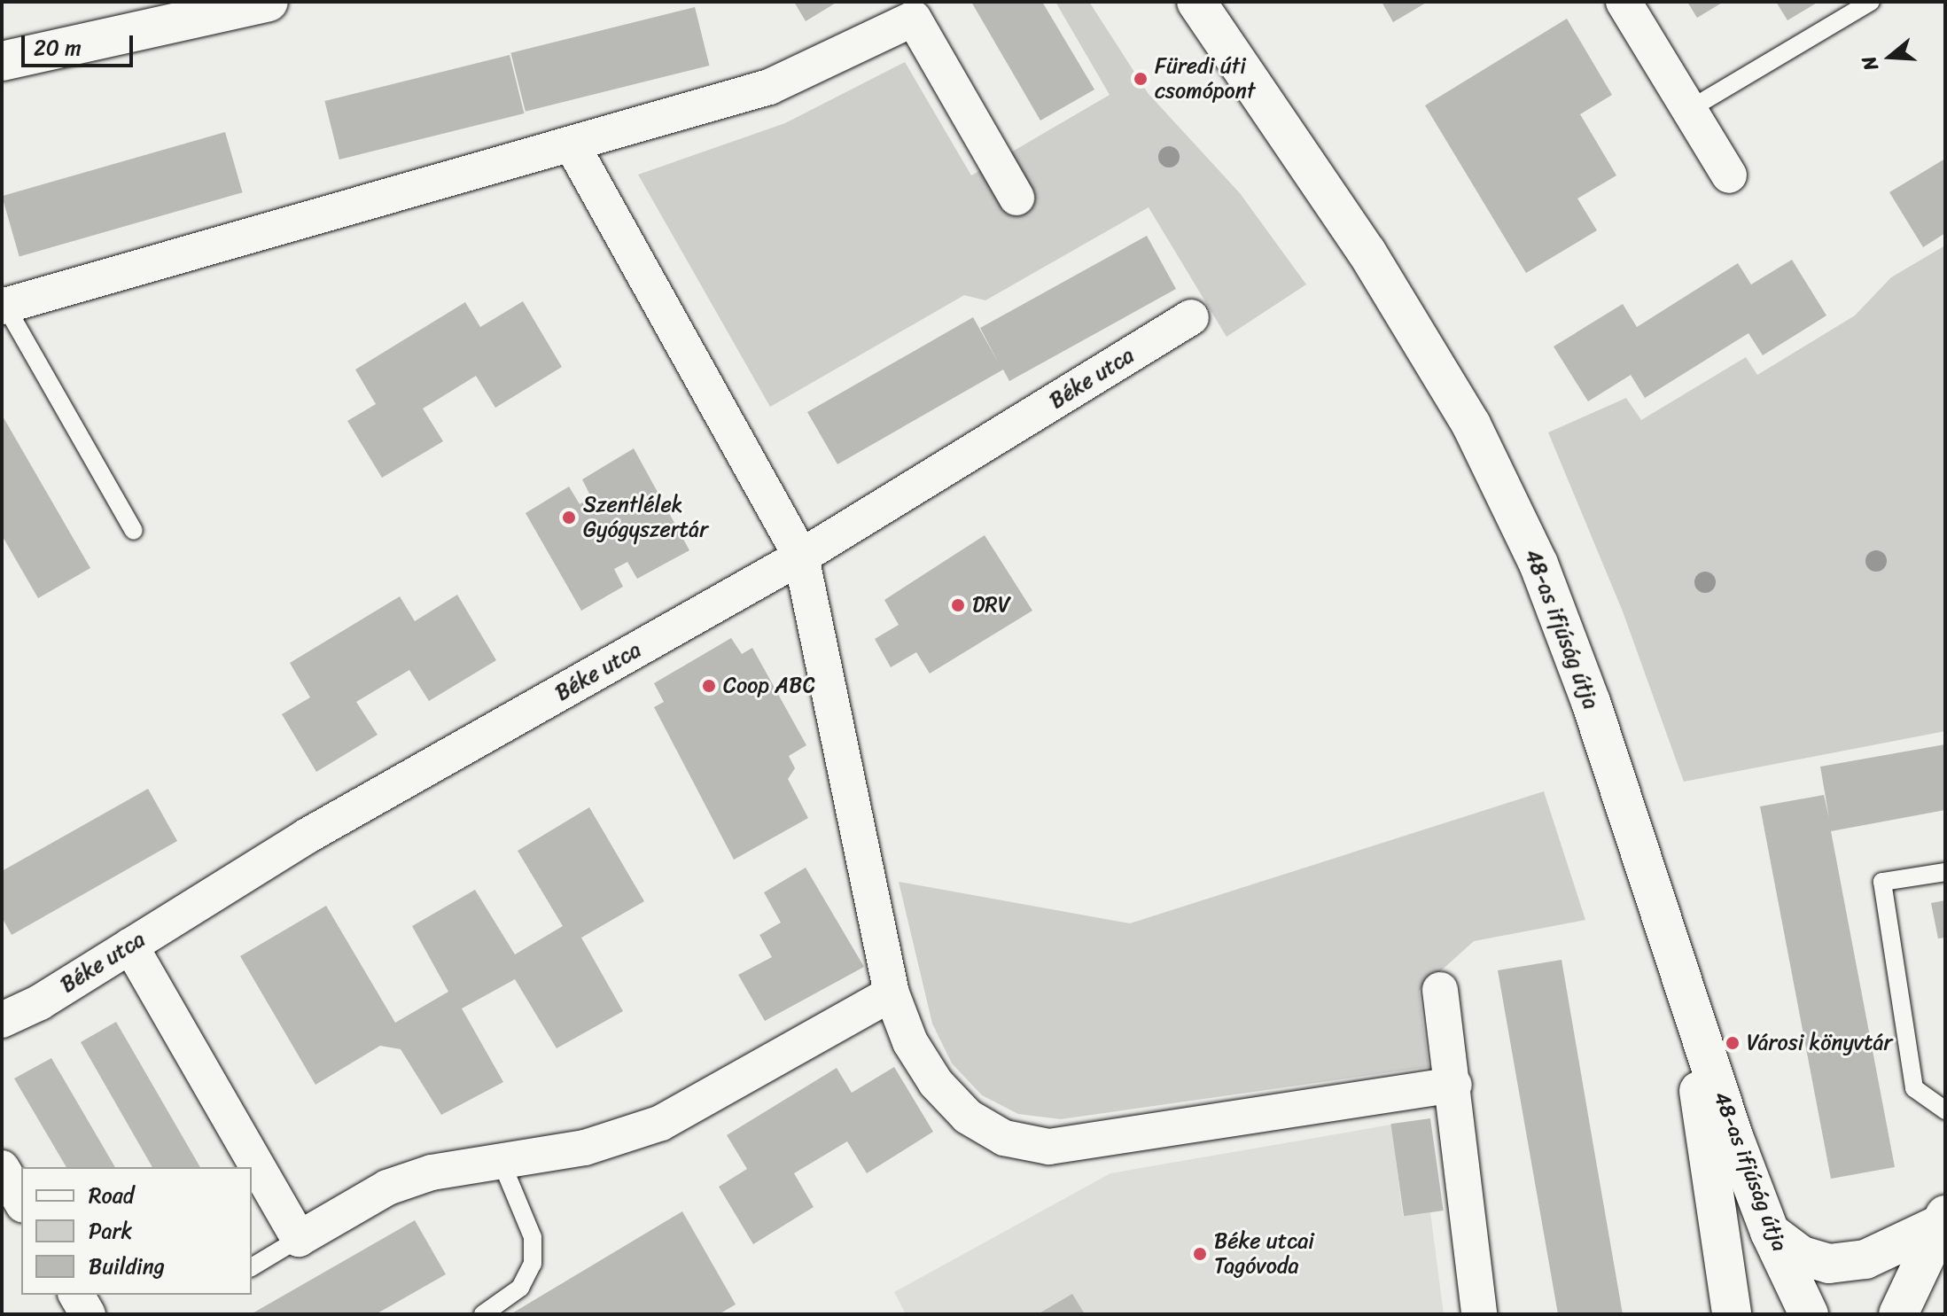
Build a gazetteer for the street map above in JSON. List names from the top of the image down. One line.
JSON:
{"streets":{"main road":["48-as ifjúság útja"],"street":["Béke utca"]},"places":["Füredi úti csomópont","Szentlélek Gyógyszertár","DRV","Coop ABC","Városi könyvtár","Béke utcai Tagóvoda"],"legend":["Road","Park","Building"],"scale_bar":"20 m","north":"left"}
